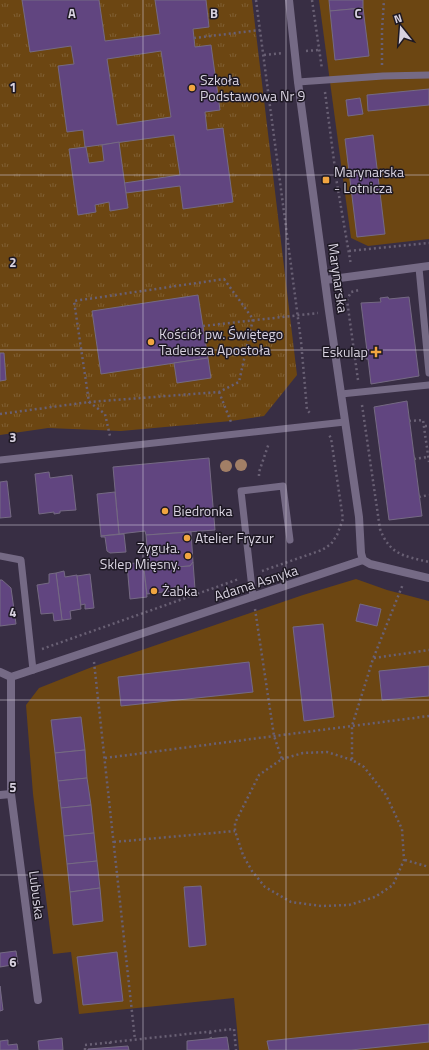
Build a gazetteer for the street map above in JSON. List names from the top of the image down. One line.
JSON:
{"streets":{"street":["Marynarska","Adama Asnyka","Lubuska"]},"crossings":[["Marynarska","Adama Asnyka"],["Adama Asnyka","Lubuska"]],"places":{"other":["Szkoła Podstawowa Nr 9","Kościół pw. Świętego Tadeusza Apostoła","Biedronka","Atelier Fryzur","Zyguła. Sklep Mięsny.","Żabka"],"transit":["Marynarska - Lotnicza"],"health":["Eskulap"]},"north":"top","grid":{"columns":["A","B","C"],"rows":["1","2","3","4","5","6"]}}
